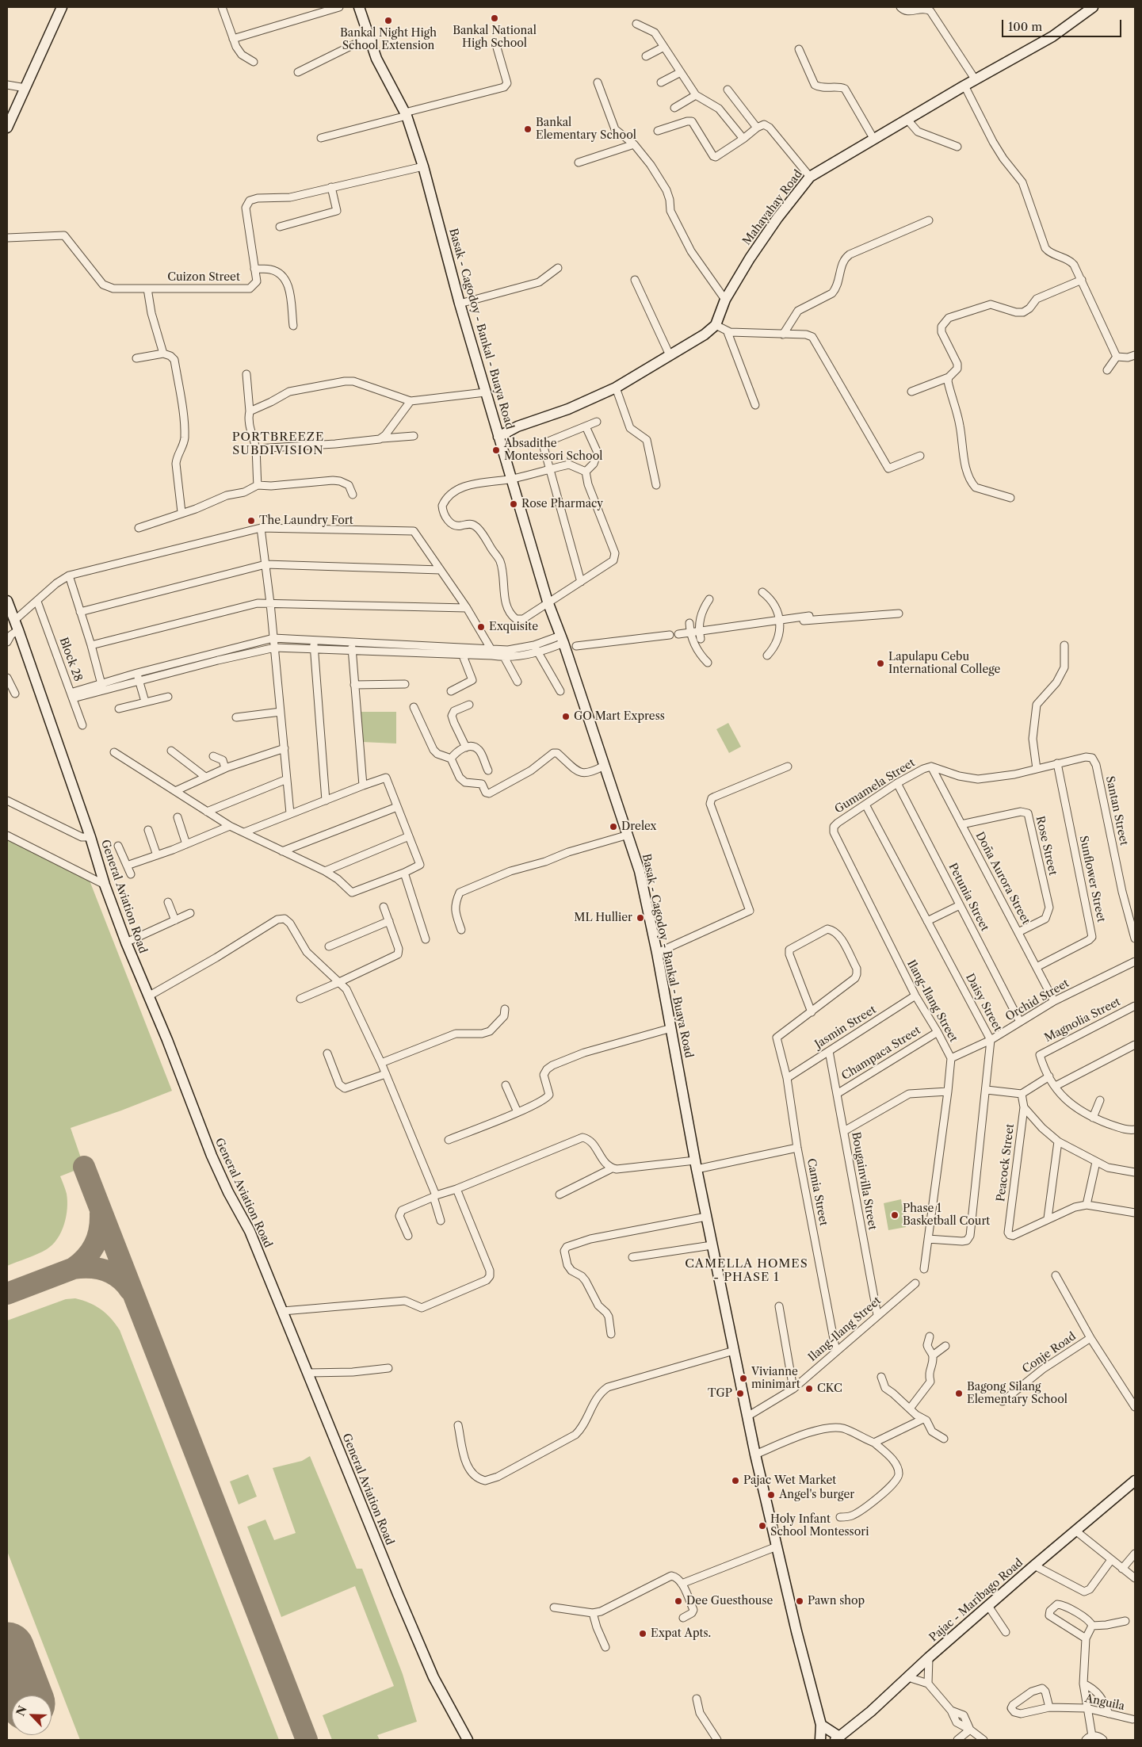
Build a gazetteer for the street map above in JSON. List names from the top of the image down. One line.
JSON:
{"streets":{"street":["Mahayahay Road","Cuizon Street","Basak - Cagodoy - Bankal - Buaya Road","Block 28","Gumamela Street","Santan Street","Rose Street","Doña Aurora Street","Sunflower Street","General Aviation Road","Petunia Street","Orchid Street","Ilang-Ilang Street","Daisy Street","Magnolia Street","Jasmin Street","Champaca Street","Peacock Street","Bougainvilla Street","Camia Street","Conje Road","Pajac - Maribago Road","Anguila"]},"crossings":[["Cuizon Street","Basak - Cagodoy - Bankal - Buaya Road"],["Basak - Cagodoy - Bankal - Buaya Road","Ilang-Ilang Street"],["Gumamela Street","Santan Street"],["Gumamela Street","Doña Aurora Street"],["Gumamela Street","Sunflower Street"],["Gumamela Street","Petunia Street"],["Gumamela Street","Ilang-Ilang Street"],["Gumamela Street","Daisy Street"],["Rose Street","Doña Aurora Street"],["Doña Aurora Street","Sunflower Street"],["Doña Aurora Street","Orchid Street"],["Petunia Street","Orchid Street"],["Orchid Street","Ilang-Ilang Street"],["Orchid Street","Daisy Street"],["Ilang-Ilang Street","Daisy Street"],["Ilang-Ilang Street","Jasmin Street"],["Ilang-Ilang Street","Champaca Street"],["Ilang-Ilang Street","Bougainvilla Street"],["Ilang-Ilang Street","Camia Street"],["Jasmin Street","Bougainvilla Street"],["Jasmin Street","Camia Street"],["Champaca Street","Bougainvilla Street"]],"districts":["PORTBREEZE SUBDIVISION","CAMELLA HOMES - PHASE 1"],"places":["Bankal National High School","Bankal Night High School Extension","Bankal Elementary School","Absadithe Montessori School","Rose Pharmacy","The Laundry Fort","Exquisite","Lapulapu Cebu International College","GO Mart Express","Drelex","ML Hullier","Phase 1 Basketball Court","Vivianne minimart","CKC","TGP","Bagong Silang Elementary School","Pajac Wet Market","Angel's burger","Holy Infant School Montessori","Dee Guesthouse","Pawn shop","Expat Apts."],"scale_bar":"100 m","north":"top left"}
